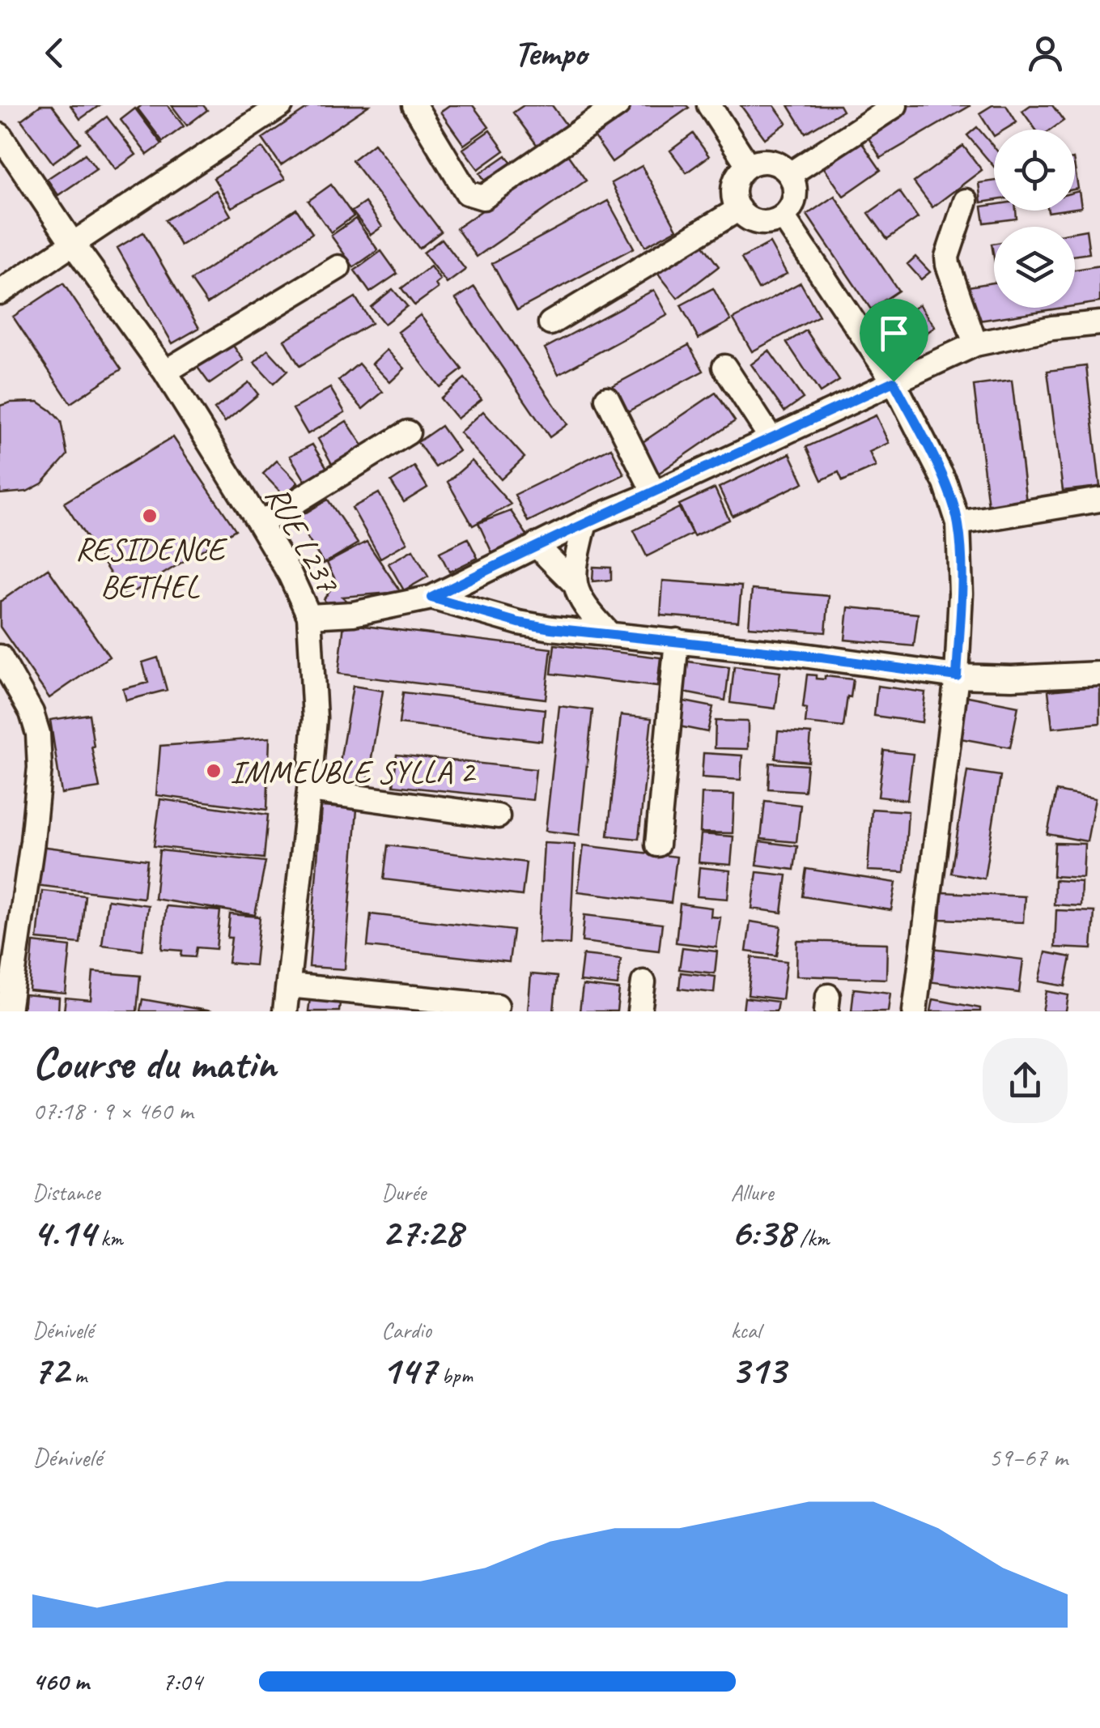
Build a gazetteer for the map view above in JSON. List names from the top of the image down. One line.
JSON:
{"streets":{"street":["RUE L237"]},"places":["RESIDENCE BETHEL","IMMEUBLE SYLLA 2"],"page":{"header":"Tempo","heading":["Course du matin","07:18 · 9 × 460 m"],"stats":[["Distance","4.14 km"],["Durée","27:28"],["Allure","6:38 /km"],["Dénivelé","72 m"],["Cardio","147 bpm"],["kcal","313"]],"chart":["Dénivelé","59–67 m"],"list":[{"name":"460 m","note":"7:04"}]}}
